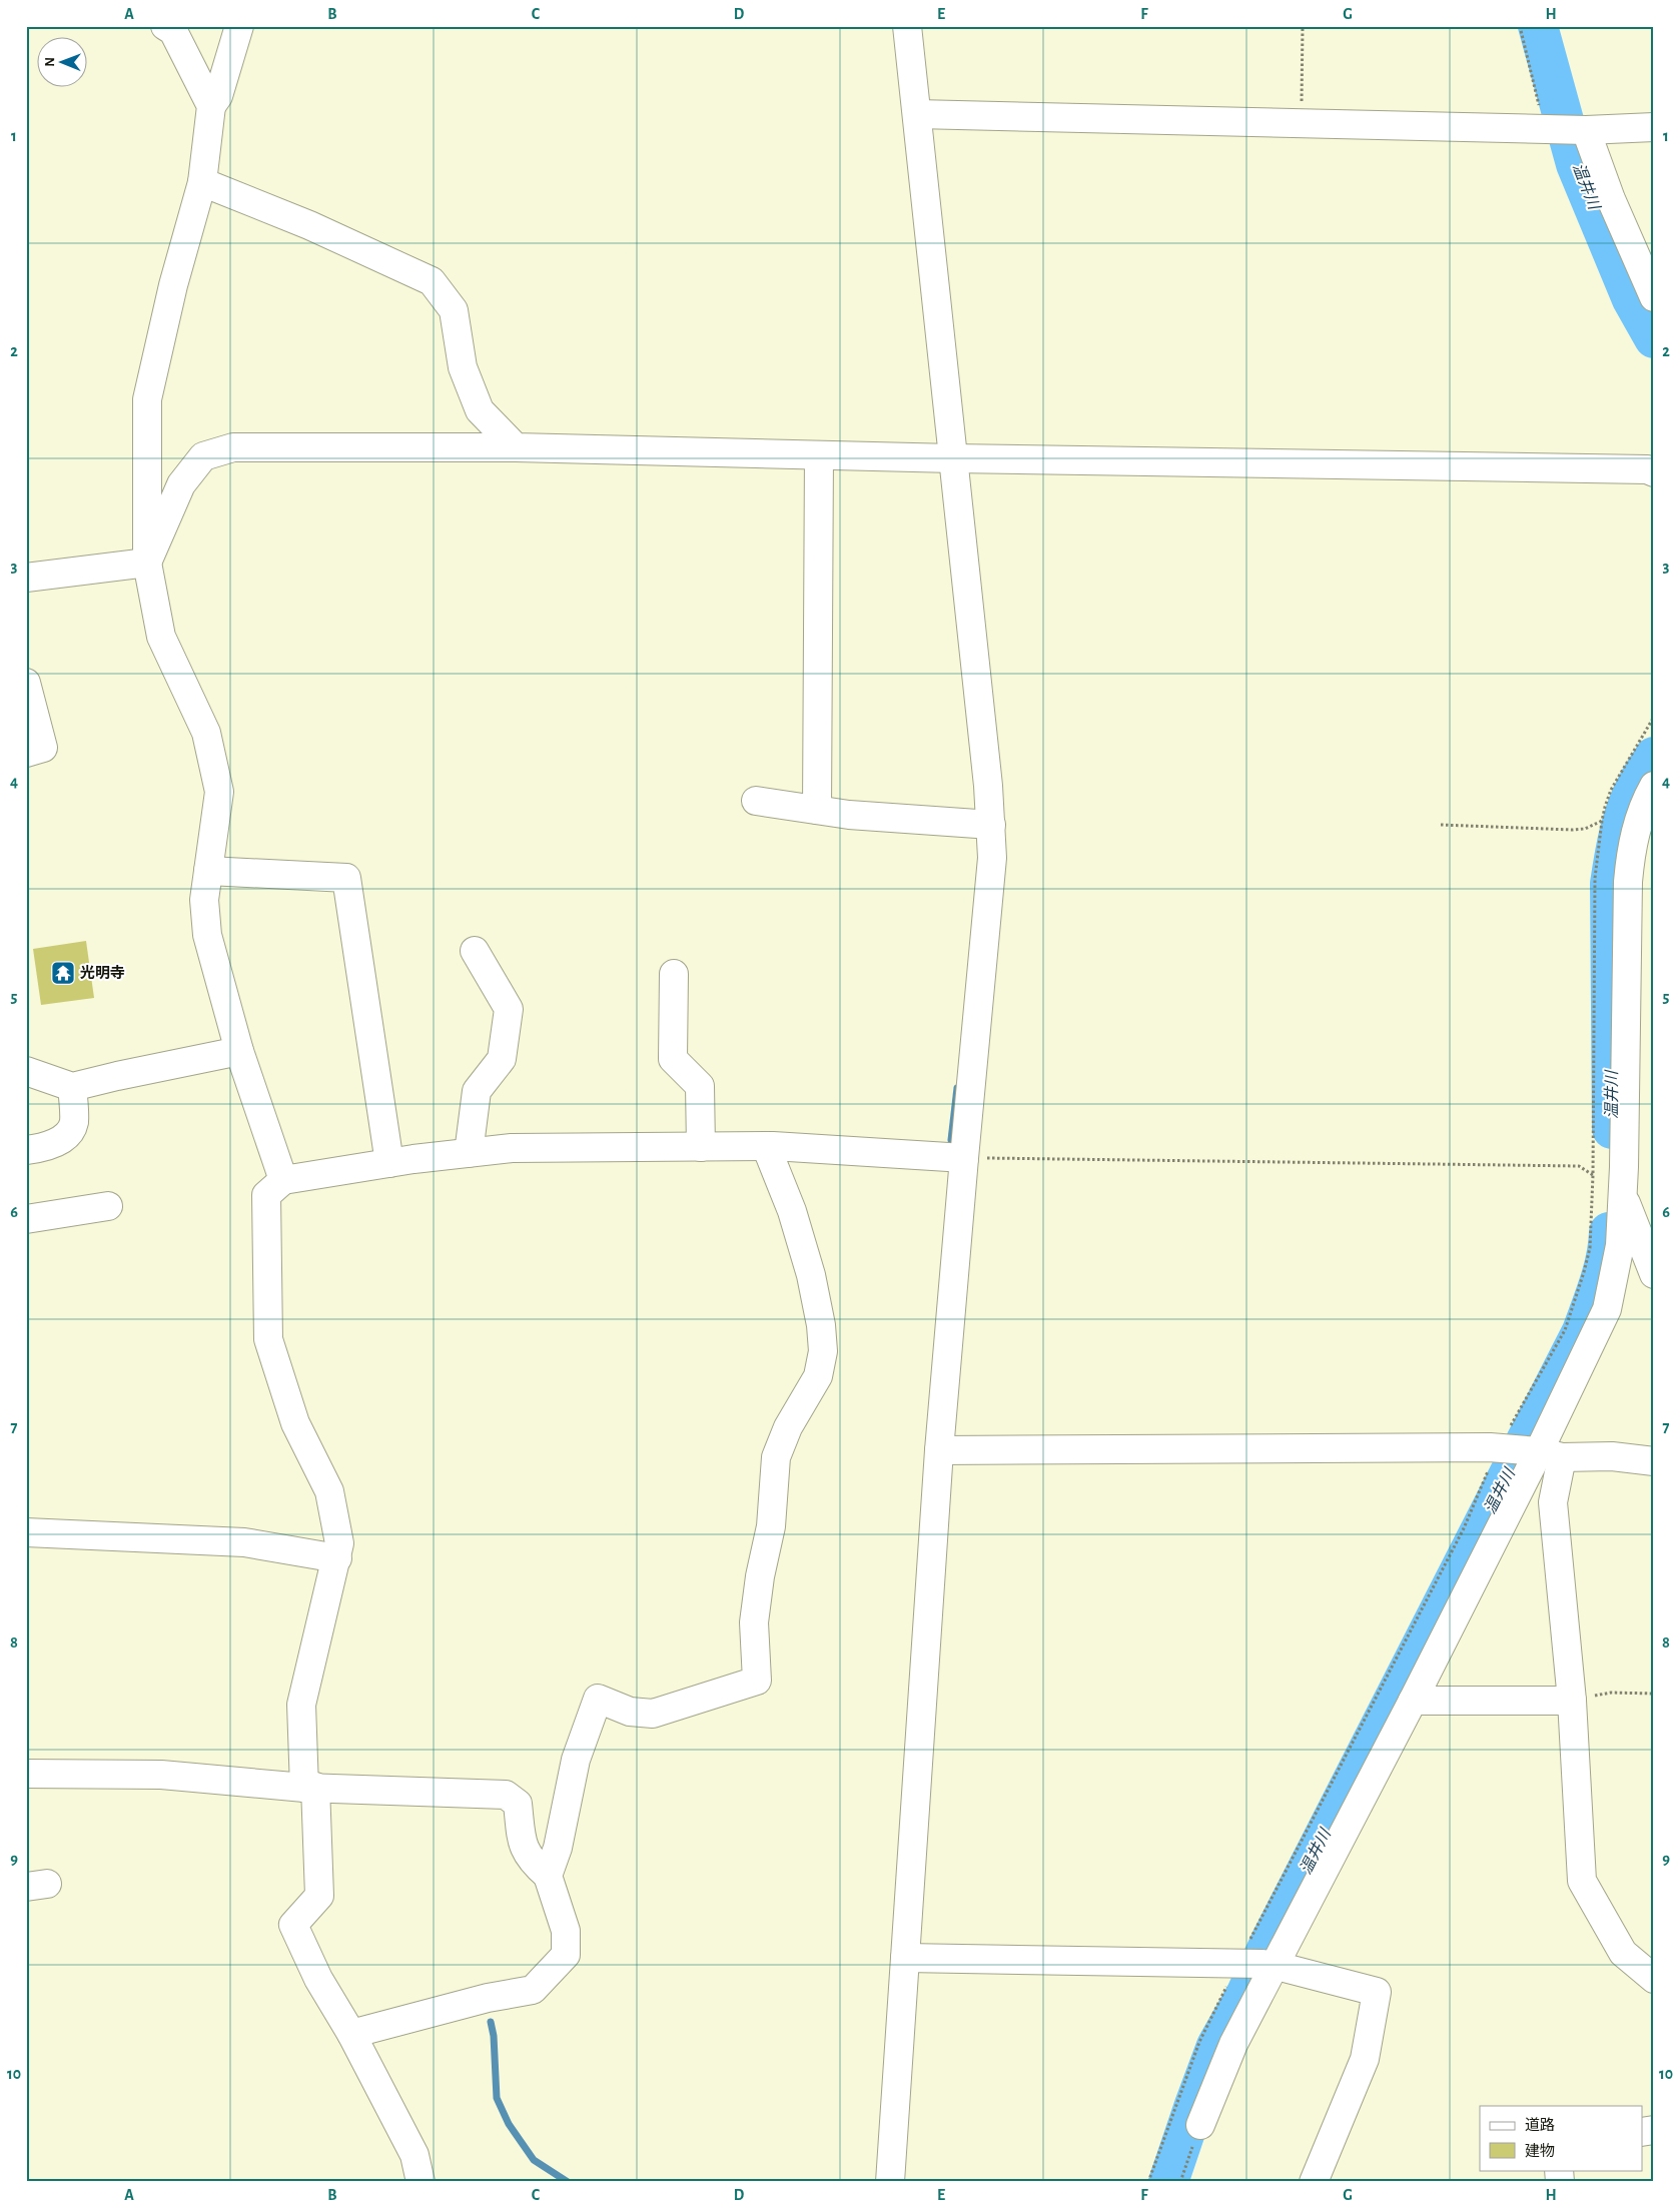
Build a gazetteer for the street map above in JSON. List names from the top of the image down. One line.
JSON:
{"water":["温井川"],"places":{"temple":["光明寺"]},"legend":["道路","建物"],"north":"left","grid":{"columns":["A","B","C","D","E","F","G","H"],"rows":["1","2","3","4","5","6","7","8","9","10"]}}
